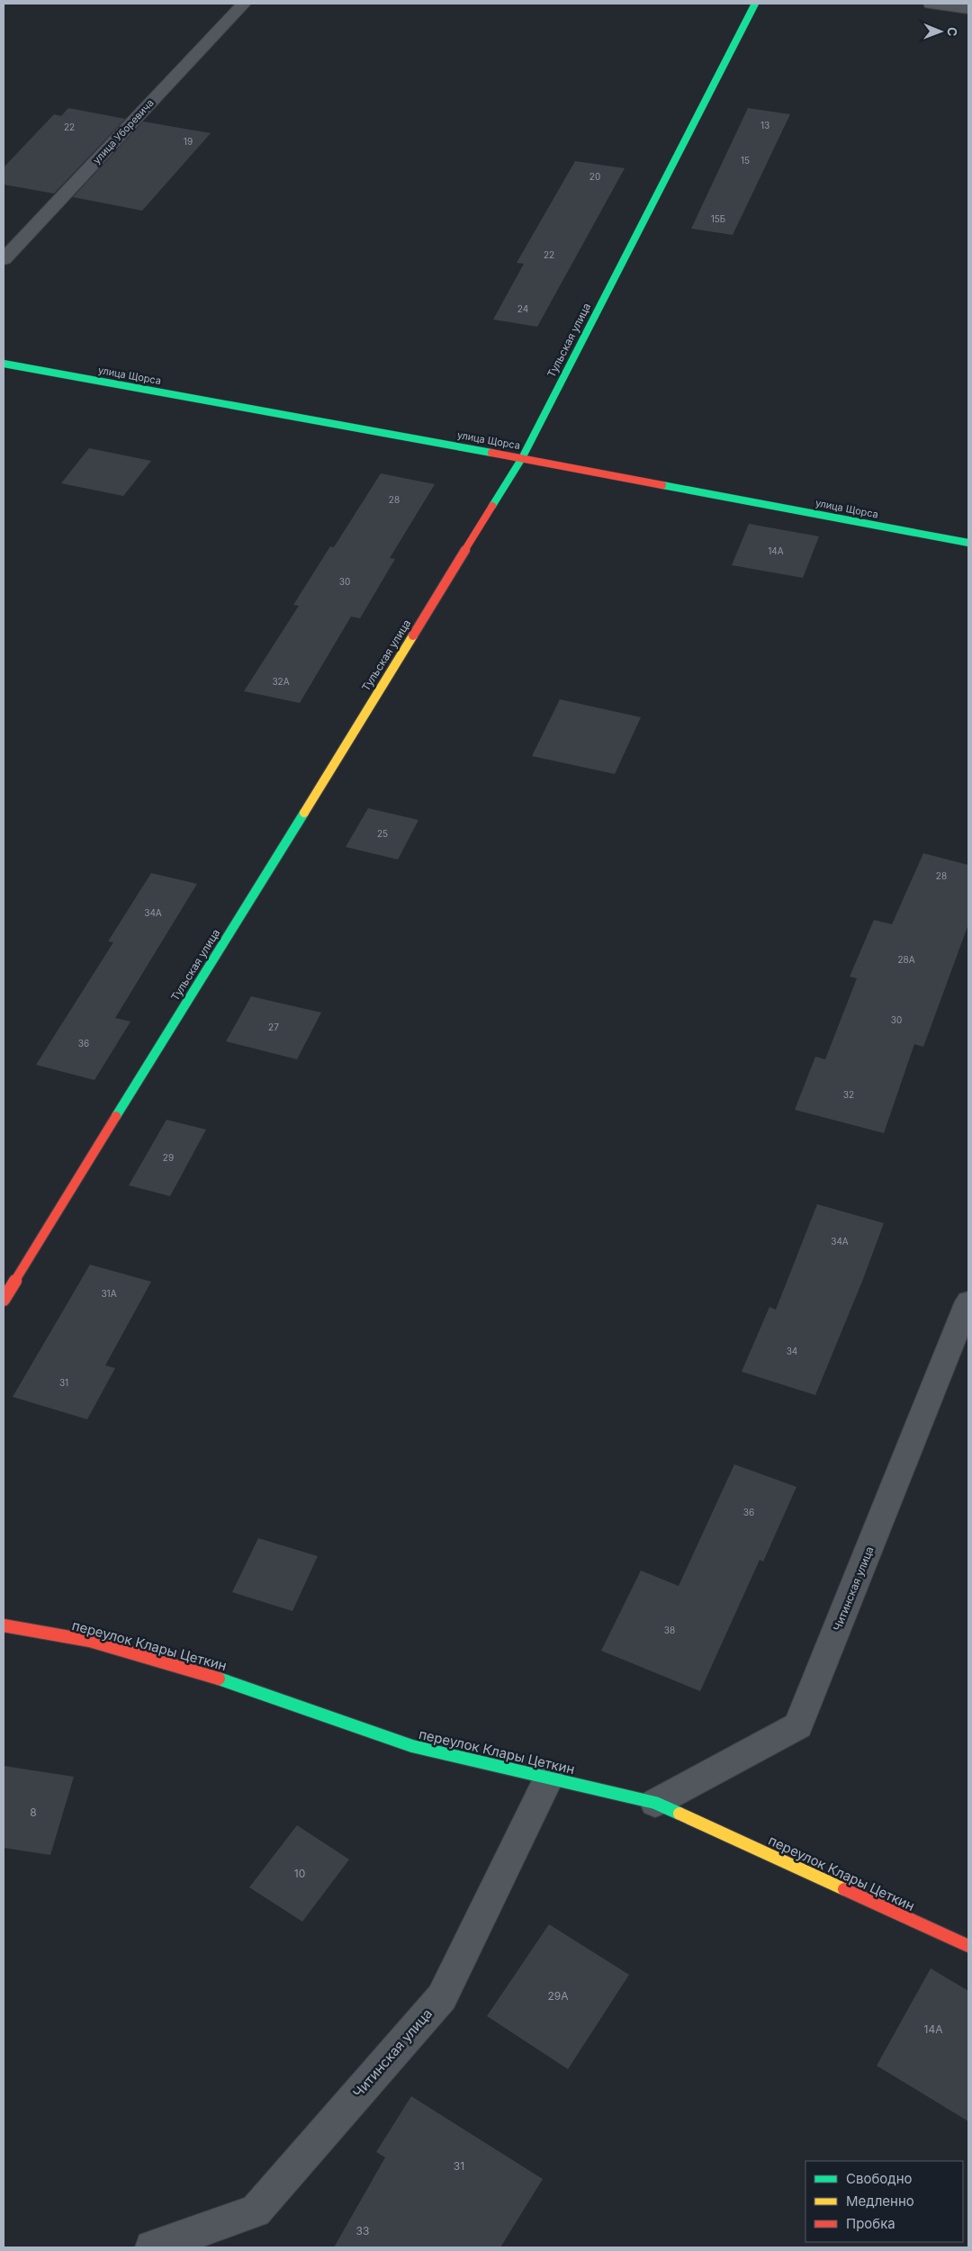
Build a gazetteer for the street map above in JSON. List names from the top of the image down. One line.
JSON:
{"streets":{"street":["улица Уборевича","Тульская улица","улица Щорса","Читинская улица","переулок Клары Цеткин"]},"crossings":[["Тульская улица","улица Щорса"],["Читинская улица","переулок Клары Цеткин"]],"house_numbers":["13","22","19","15","20","15Б","22","24","28","14А","30","32А","25","28","34А","28А","30","27","36","32","29","34А","31А","34","31","36","38","8","10","29А","14А","31","33"],"legend":["Свободно","Медленно","Пробка"],"north":"right"}
